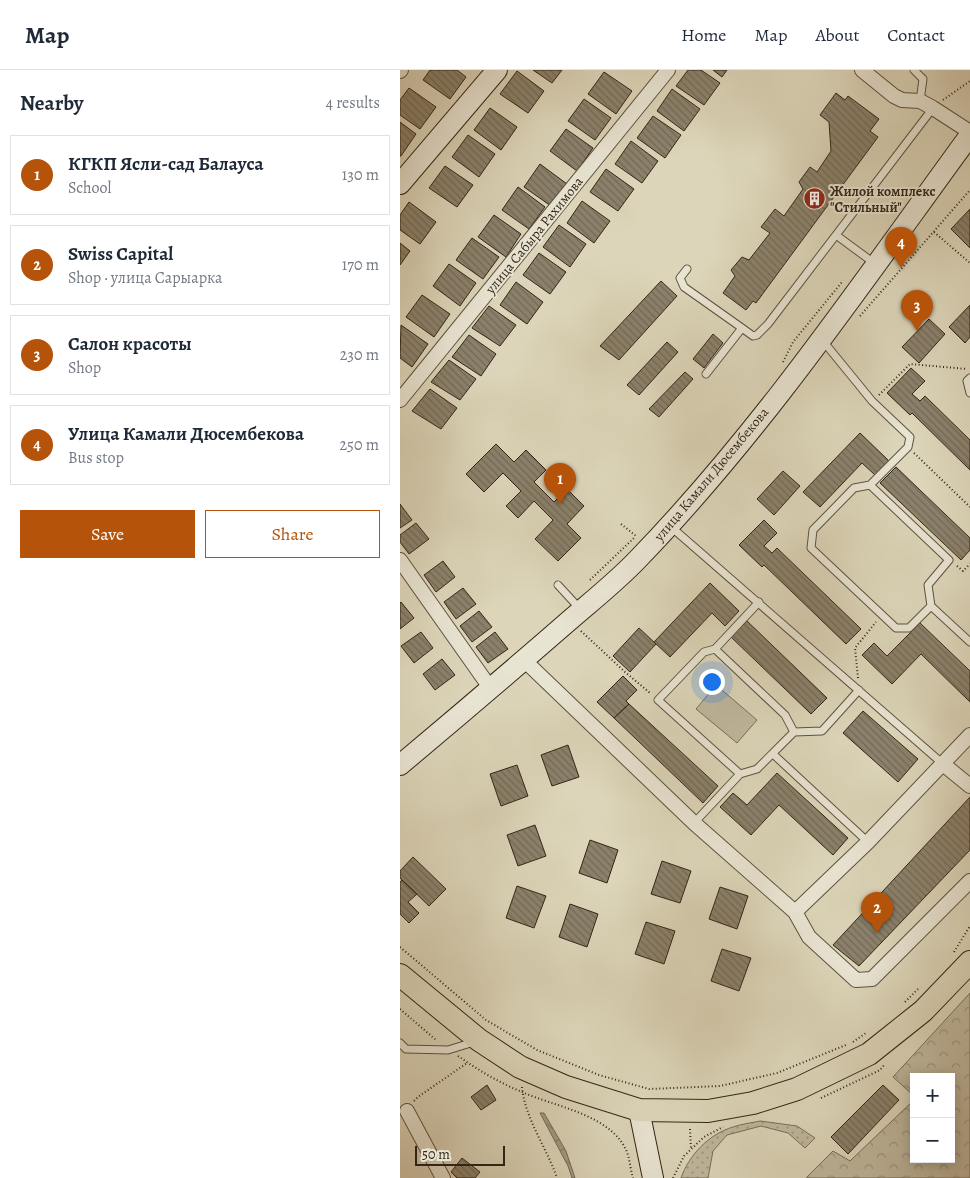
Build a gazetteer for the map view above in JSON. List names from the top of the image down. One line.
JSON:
{"streets":{"main road":["улица Камали Дюсембекова"],"street":["улица Сабыра Рахимова"]},"places":{"building":["Жилой комплекс \"Стильный\""]},"scale_bar":"50 m","page":{"header":"Map","nav":["Home","Map","About","Contact"],"heading":["Nearby","4 results"],"list":[{"mark":"1","name":"КГКП Ясли-сад Балауса","note":"School","value":"130 m"},{"mark":"2","name":"Swiss Capital","note":"Shop · улица Сарыарка","value":"170 m"},{"mark":"3","name":"Салон красоты","note":"Shop","value":"230 m"},{"mark":"4","name":"Улица Камали Дюсембекова","note":"Bus stop","value":"250 m"}],"pins":["4","3","1","2"],"buttons":["Save","Share"],"map_buttons":["+","−"],"scale":"50 m"}}
